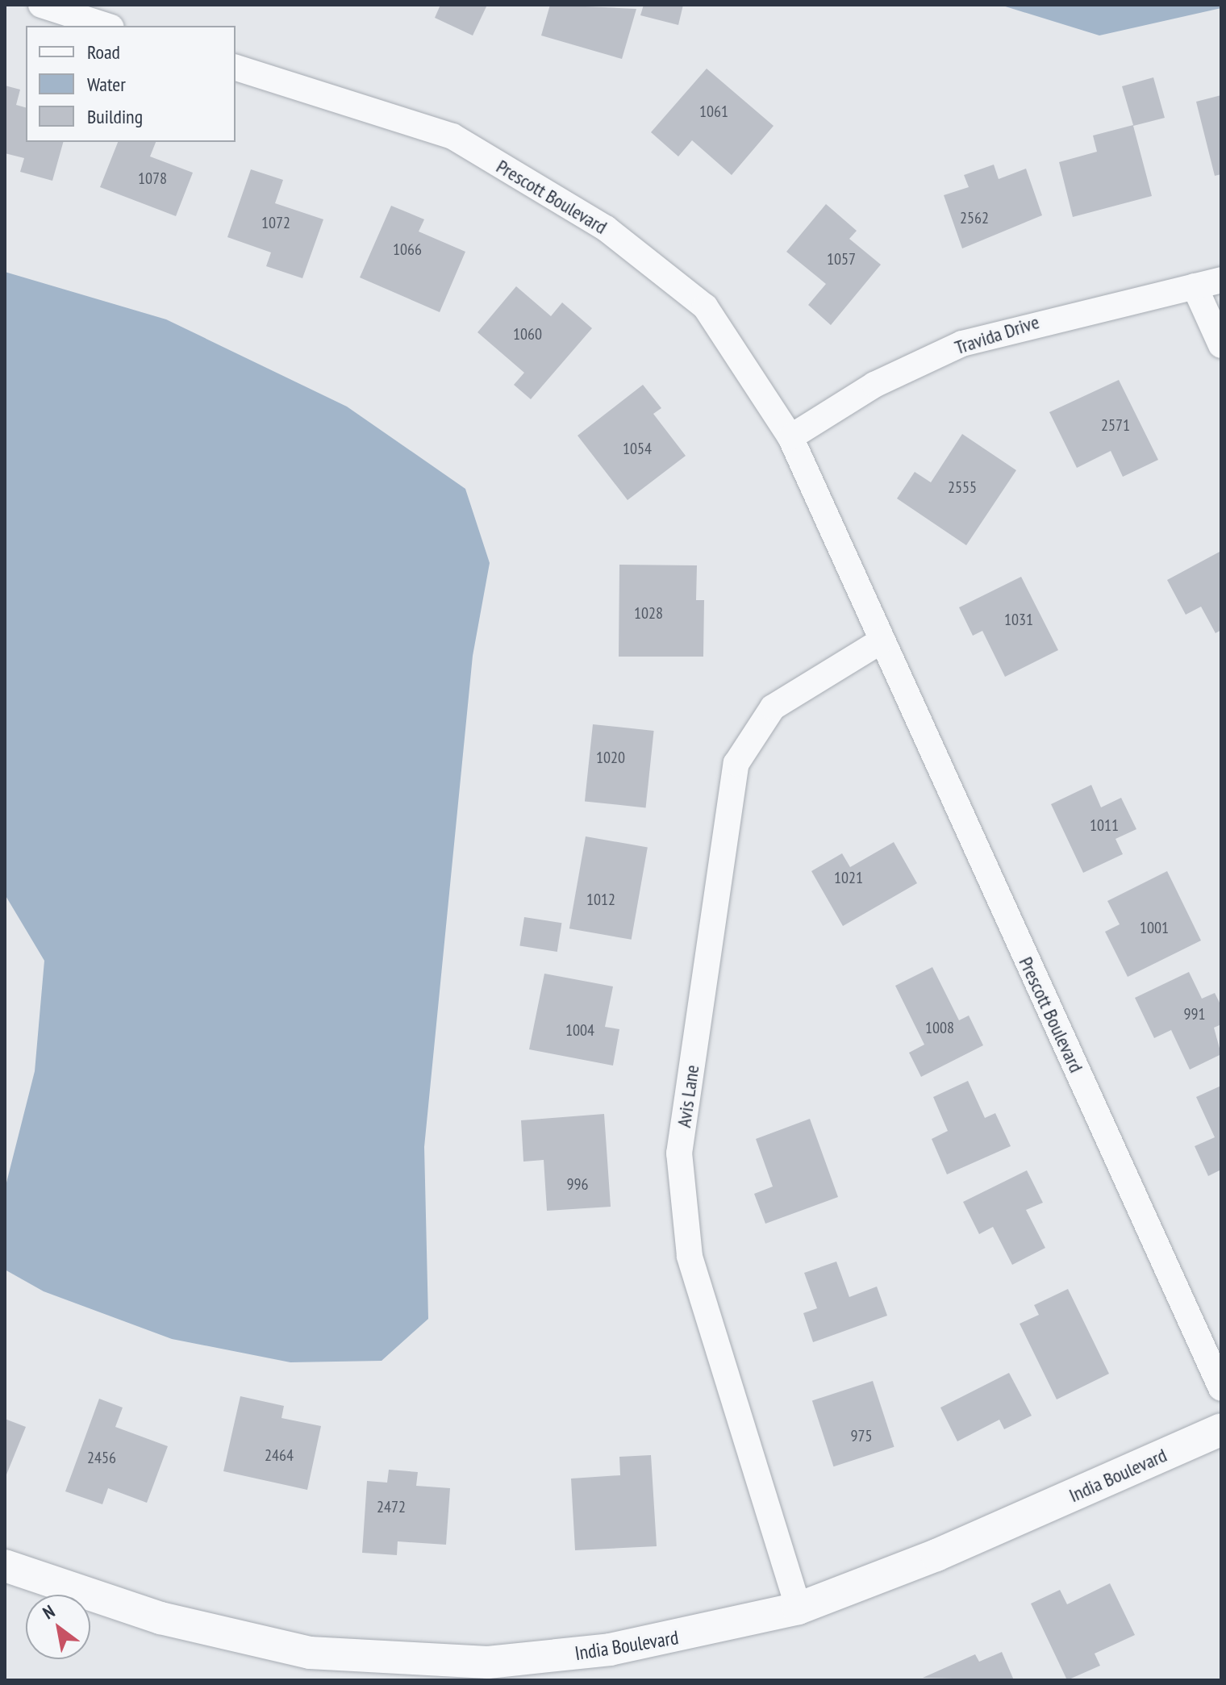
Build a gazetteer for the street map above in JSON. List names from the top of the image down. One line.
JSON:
{"streets":{"street":["Prescott Boulevard","Travida Drive","Avis Lane","India Boulevard"]},"crossings":[["Prescott Boulevard","Travida Drive"],["Prescott Boulevard","Avis Lane"],["Avis Lane","India Boulevard"]],"house_numbers":["1061","1078","2562","1072","1066","1057","1060","2571","1054","2555","1028","1031","1020","1011","1021","1012","1001","991","1008","1004","996","975","2464","2456","2472"],"legend":["Road","Water","Building"],"north":"top left"}
